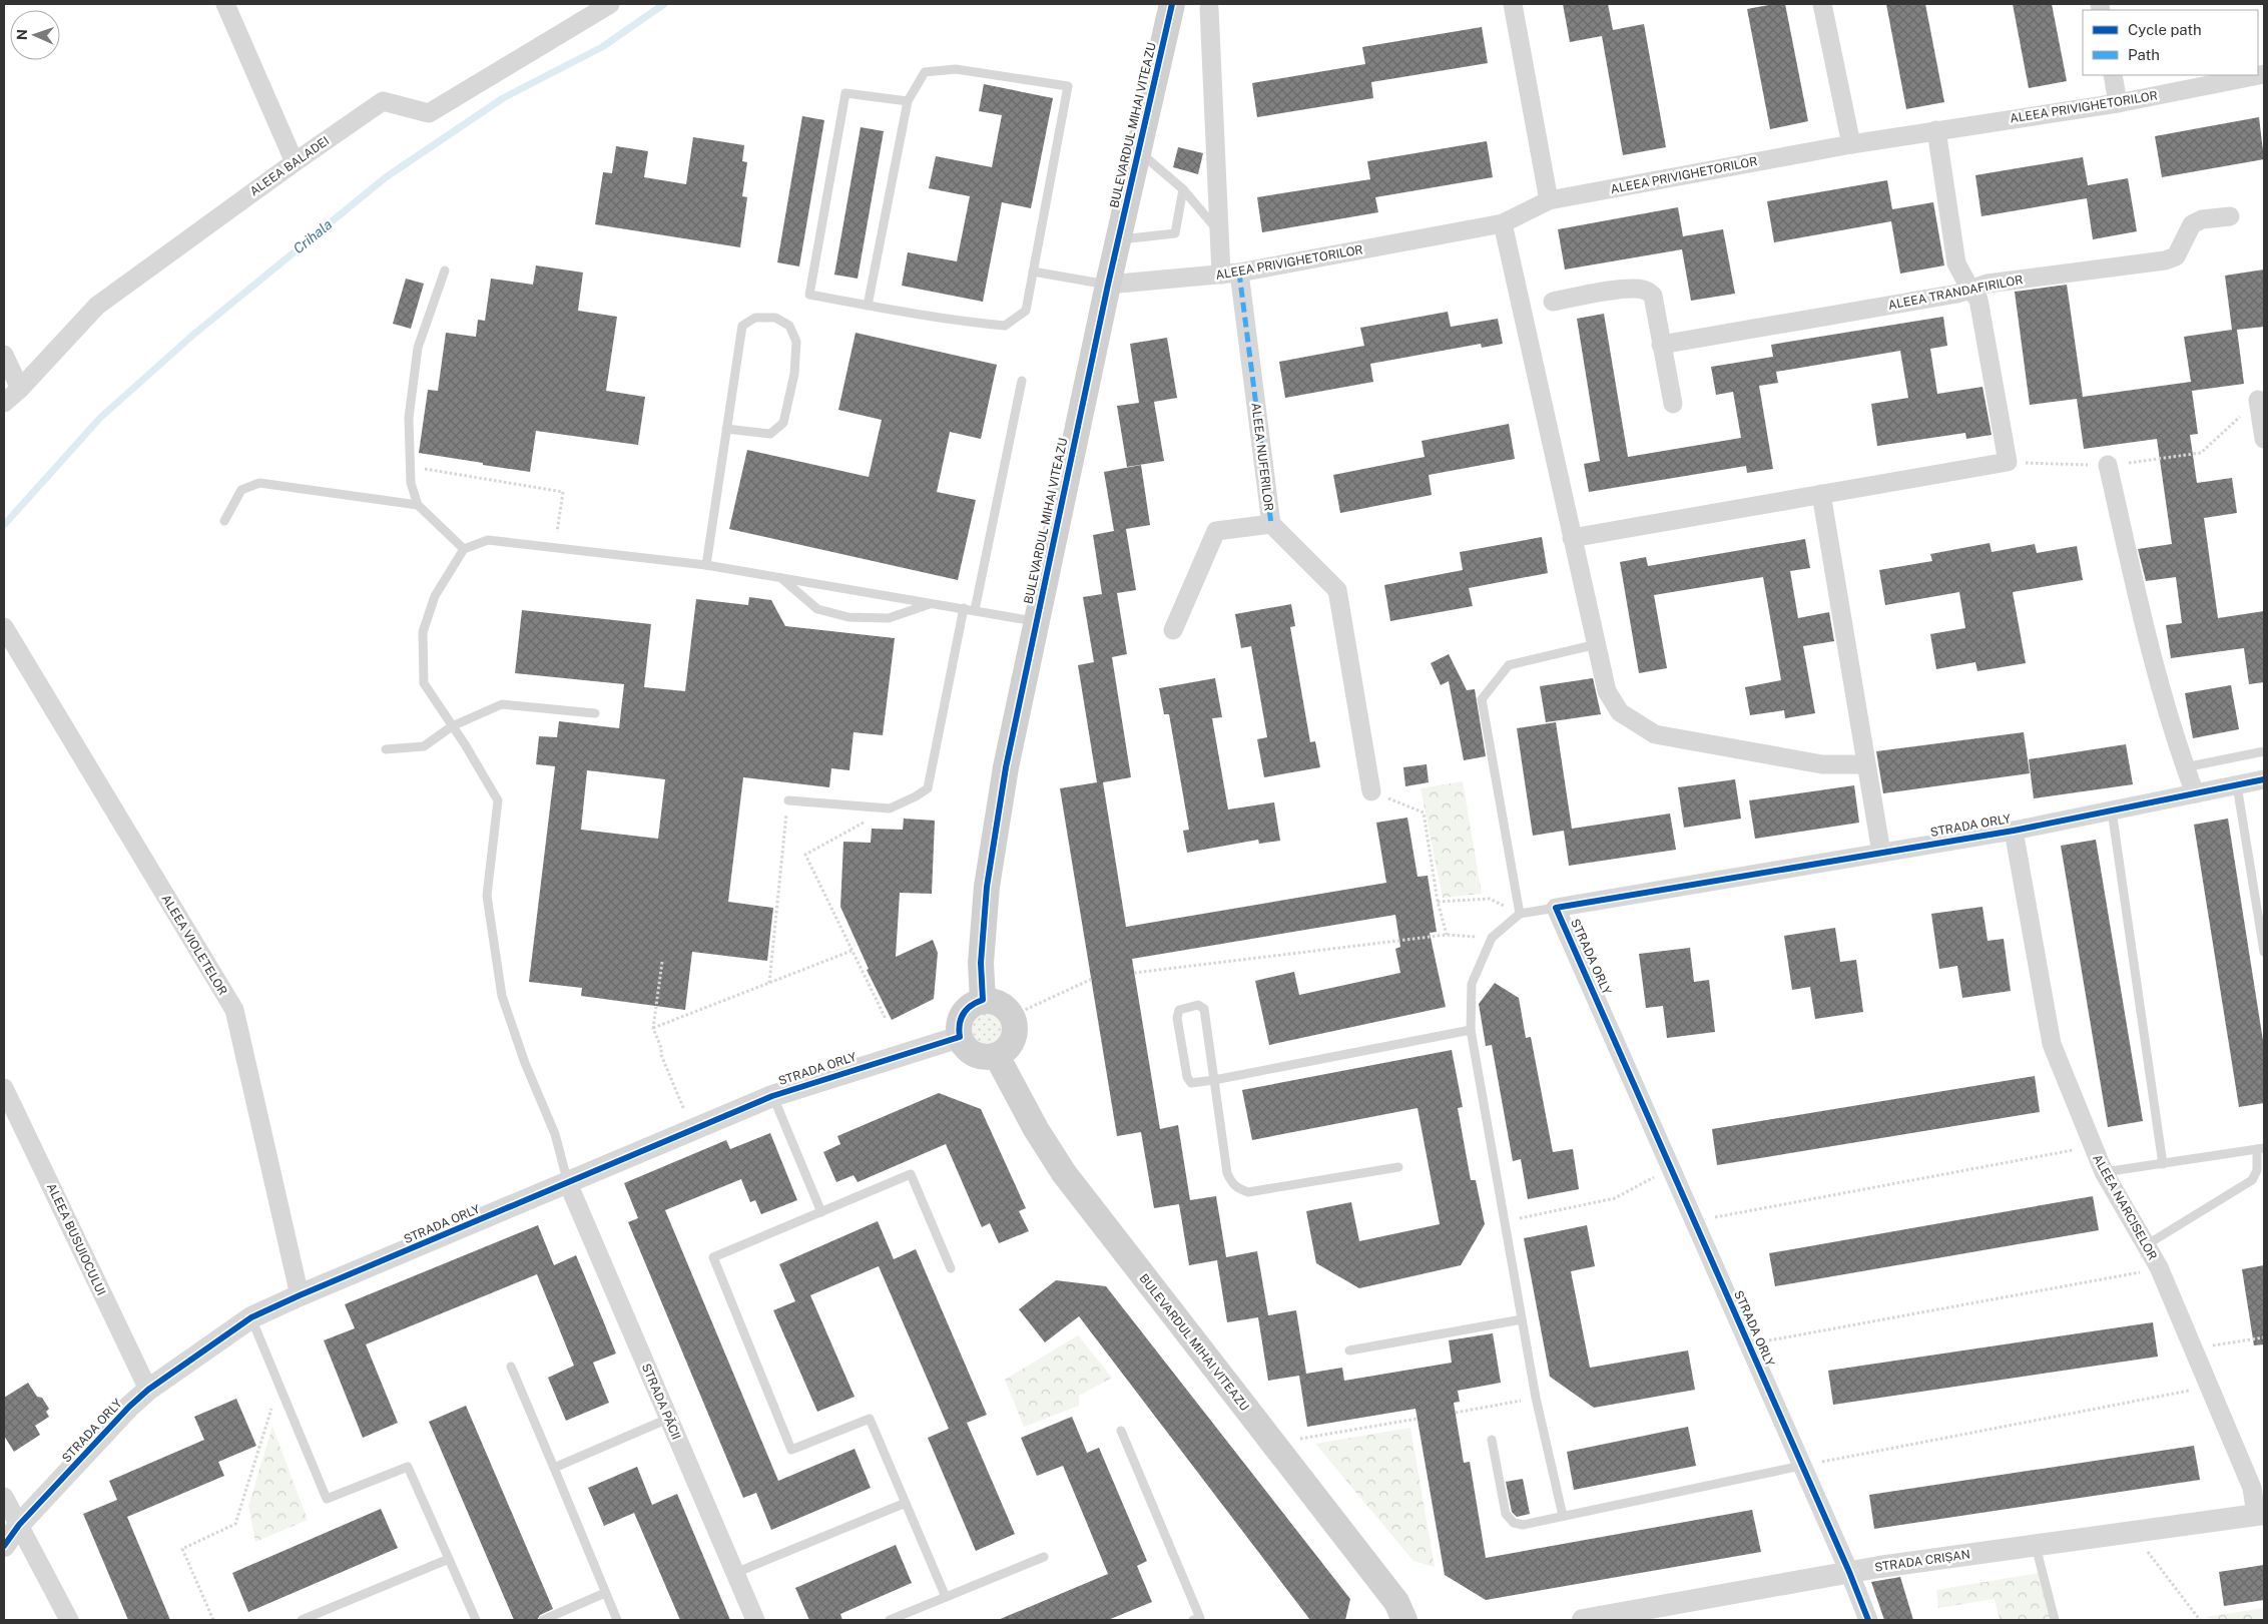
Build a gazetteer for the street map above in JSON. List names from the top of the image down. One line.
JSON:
{"streets":{"main road":["BULEVARDUL MIHAI VITEAZU"],"street":["ALEEA PRIVIGHETORILOR","ALEEA BALADEI","ALEEA TRANDAFIRILOR","ALEEA NUFERILOR","STRADA ORLY","ALEEA VIOLETELOR","ALEEA NARCISELOR","ALEEA BUSUIOCULUI","STRADA PĂCII","STRADA CRIȘAN"]},"crossings":[["ALEEA PRIVIGHETORILOR","BULEVARDUL MIHAI VITEAZU"],["ALEEA PRIVIGHETORILOR","ALEEA NUFERILOR"],["BULEVARDUL MIHAI VITEAZU","STRADA ORLY"],["STRADA ORLY","ALEEA VIOLETELOR"],["STRADA ORLY","ALEEA NARCISELOR"],["STRADA ORLY","ALEEA BUSUIOCULUI"],["STRADA ORLY","STRADA PĂCII"],["STRADA ORLY","STRADA CRIȘAN"],["ALEEA NARCISELOR","STRADA CRIȘAN"]],"water":["Crihala"],"legend":["Cycle path","Path"],"north":"left"}
